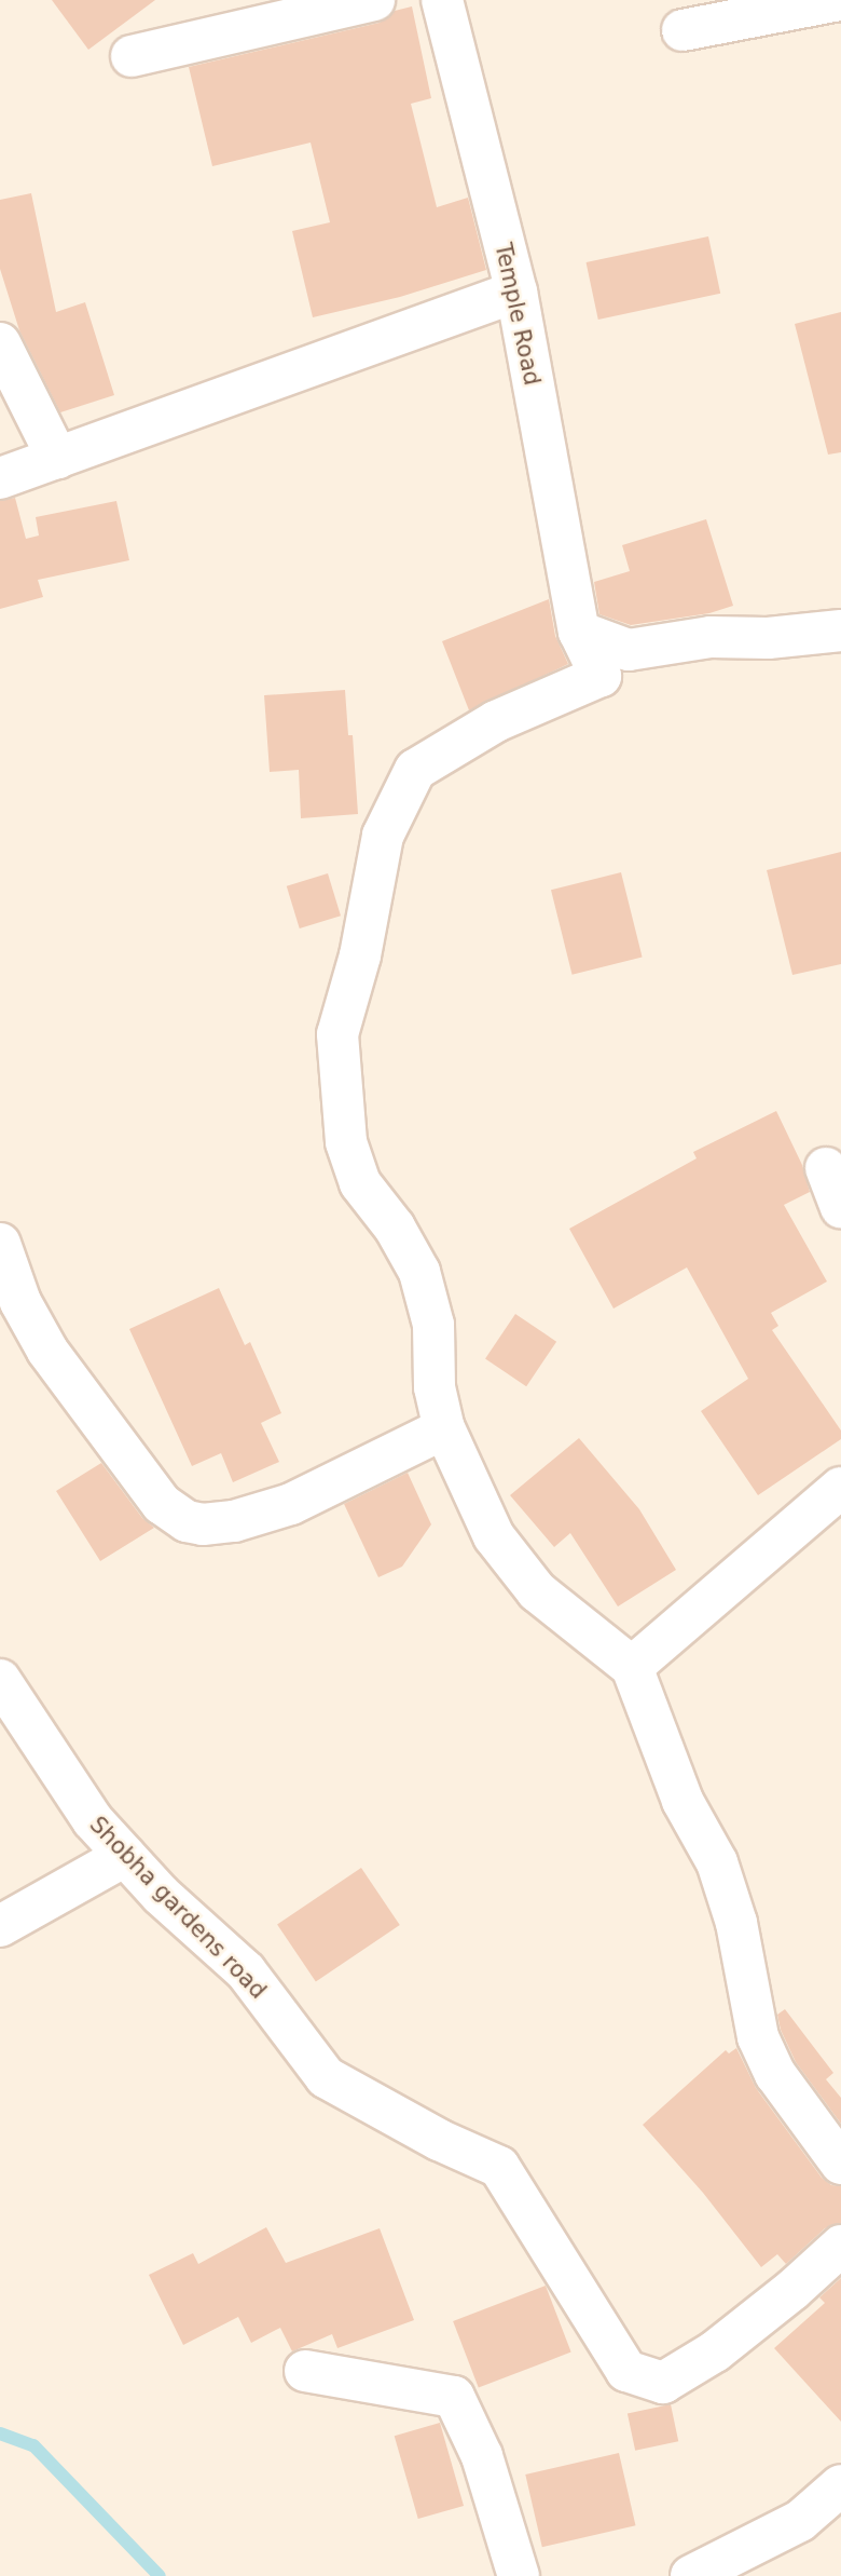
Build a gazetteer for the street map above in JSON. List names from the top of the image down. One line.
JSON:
{"streets":{"street":["Temple Road","Shobha gardens road"]}}
